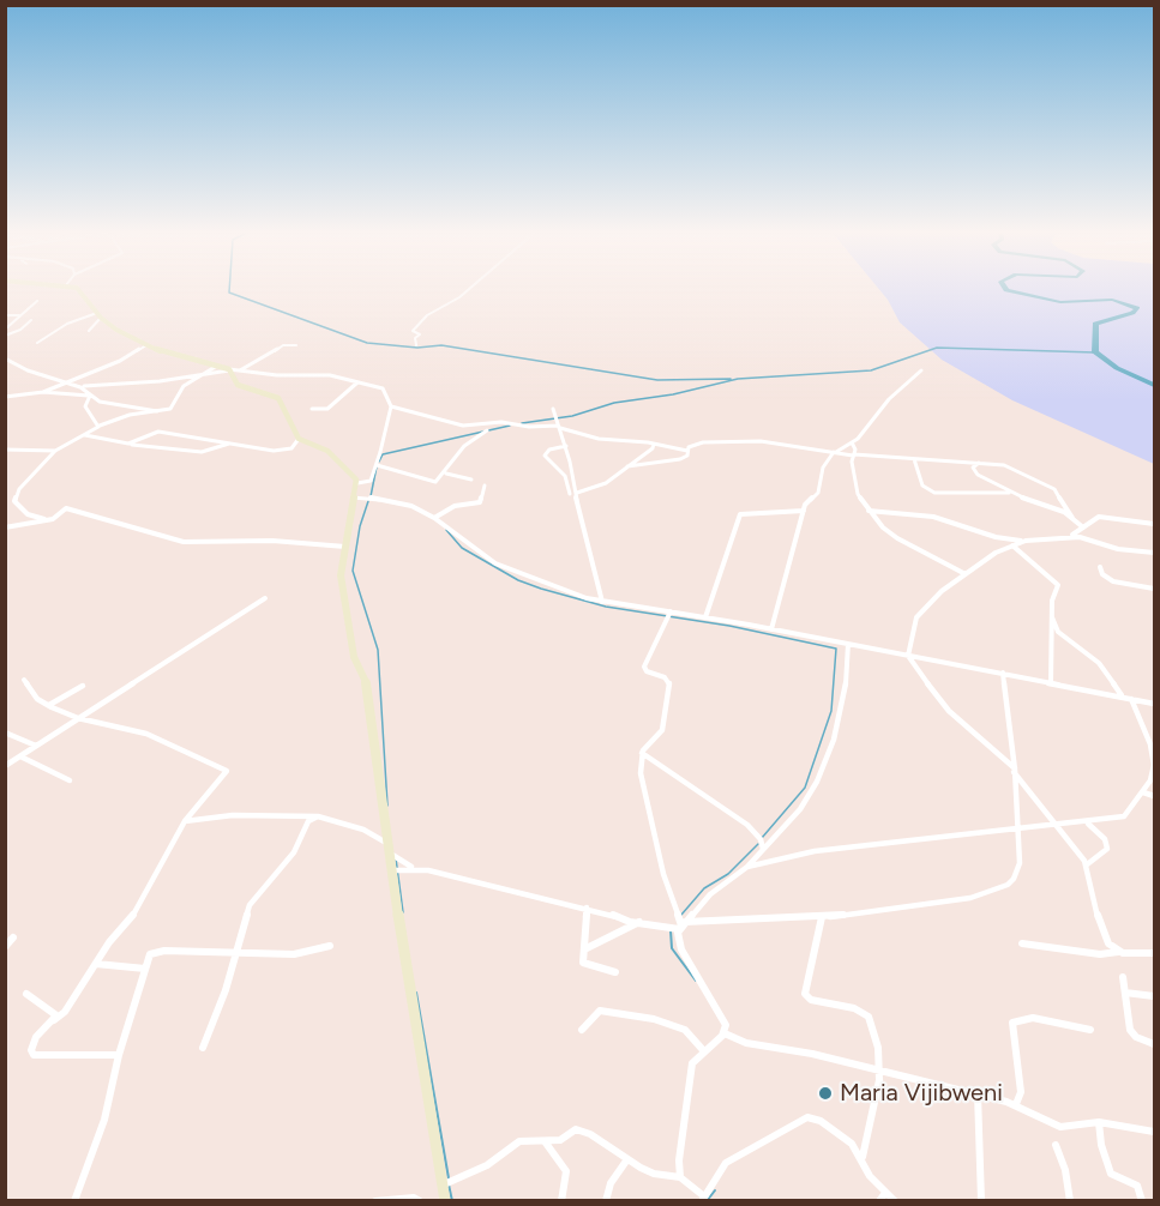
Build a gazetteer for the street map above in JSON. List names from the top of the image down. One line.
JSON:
{"places":["Maria Vijibweni"]}
